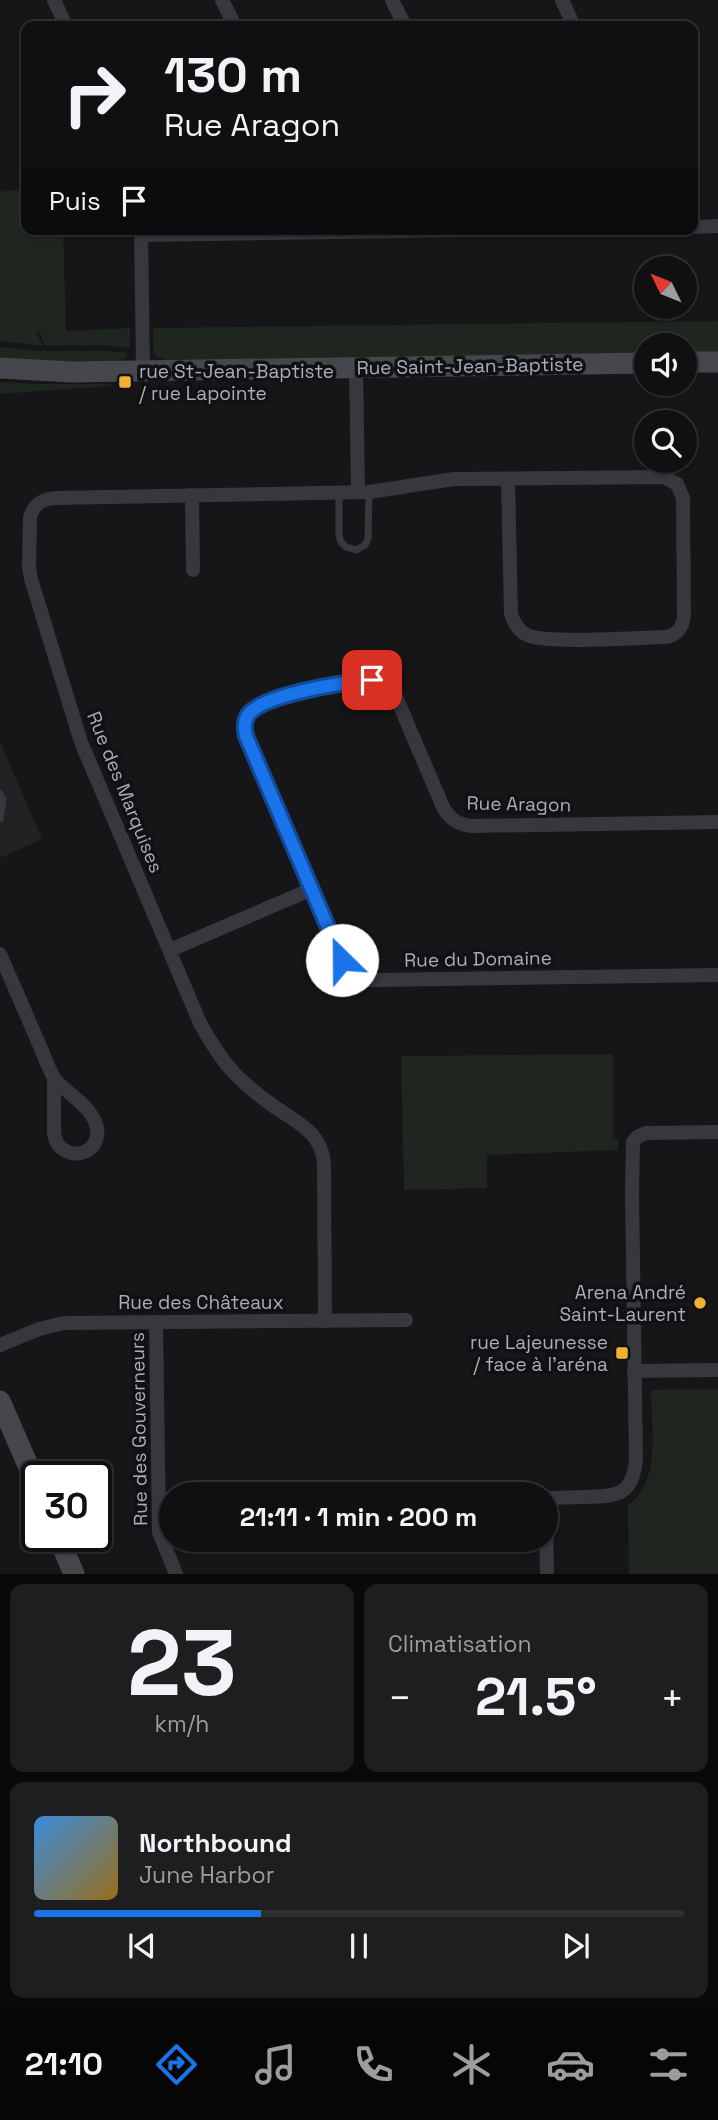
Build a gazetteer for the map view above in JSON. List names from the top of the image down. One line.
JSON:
{"streets":{"street":["Rue Saint-Jean-Baptiste","Rue des Marquises","Rue Aragon","Rue du Domaine","Rue des Châteaux","Rue des Gouverneurs"]},"crossings":[["Rue des Marquises","Rue des Châteaux"],["Rue Aragon","Rue du Domaine"],["Rue des Châteaux","Rue des Gouverneurs"]],"places":{"transit":["rue St-Jean-Baptiste / rue Lapointe","rue Lajeunesse / face à l'aréna"],"other":["Arena André Saint-Laurent"]},"north":"top left","page":{"turn":["130 m","Rue Aragon"],"then":"Puis","limit":"30","trip":"21:11 · 1 min · 200 m","tile":[["23","km/h"],"Climatisation"],"heat":["−","21.5°","+"],"song":["Northbound","June Harbor"],"tabs":"21:10"}}
